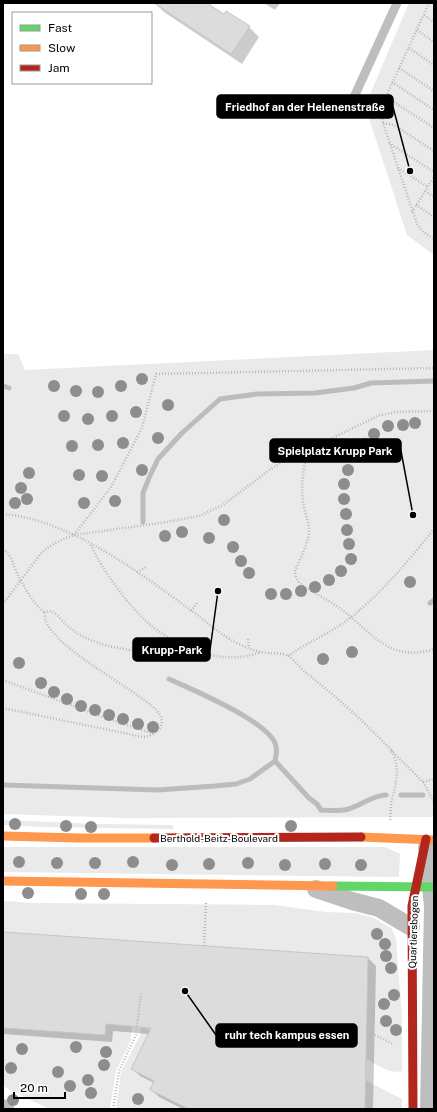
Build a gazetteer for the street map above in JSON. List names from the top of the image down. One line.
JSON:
{"streets":{"main road":["Berthold-Beitz-Boulevard","Quartiersbogen"]},"crossings":[["Berthold-Beitz-Boulevard","Quartiersbogen"]],"places":["Friedhof an der Helenenstraße","Spielplatz Krupp Park","Krupp-Park","ruhr tech kampus essen"],"legend":["Fast","Slow","Jam"],"scale_bar":"20 m"}
